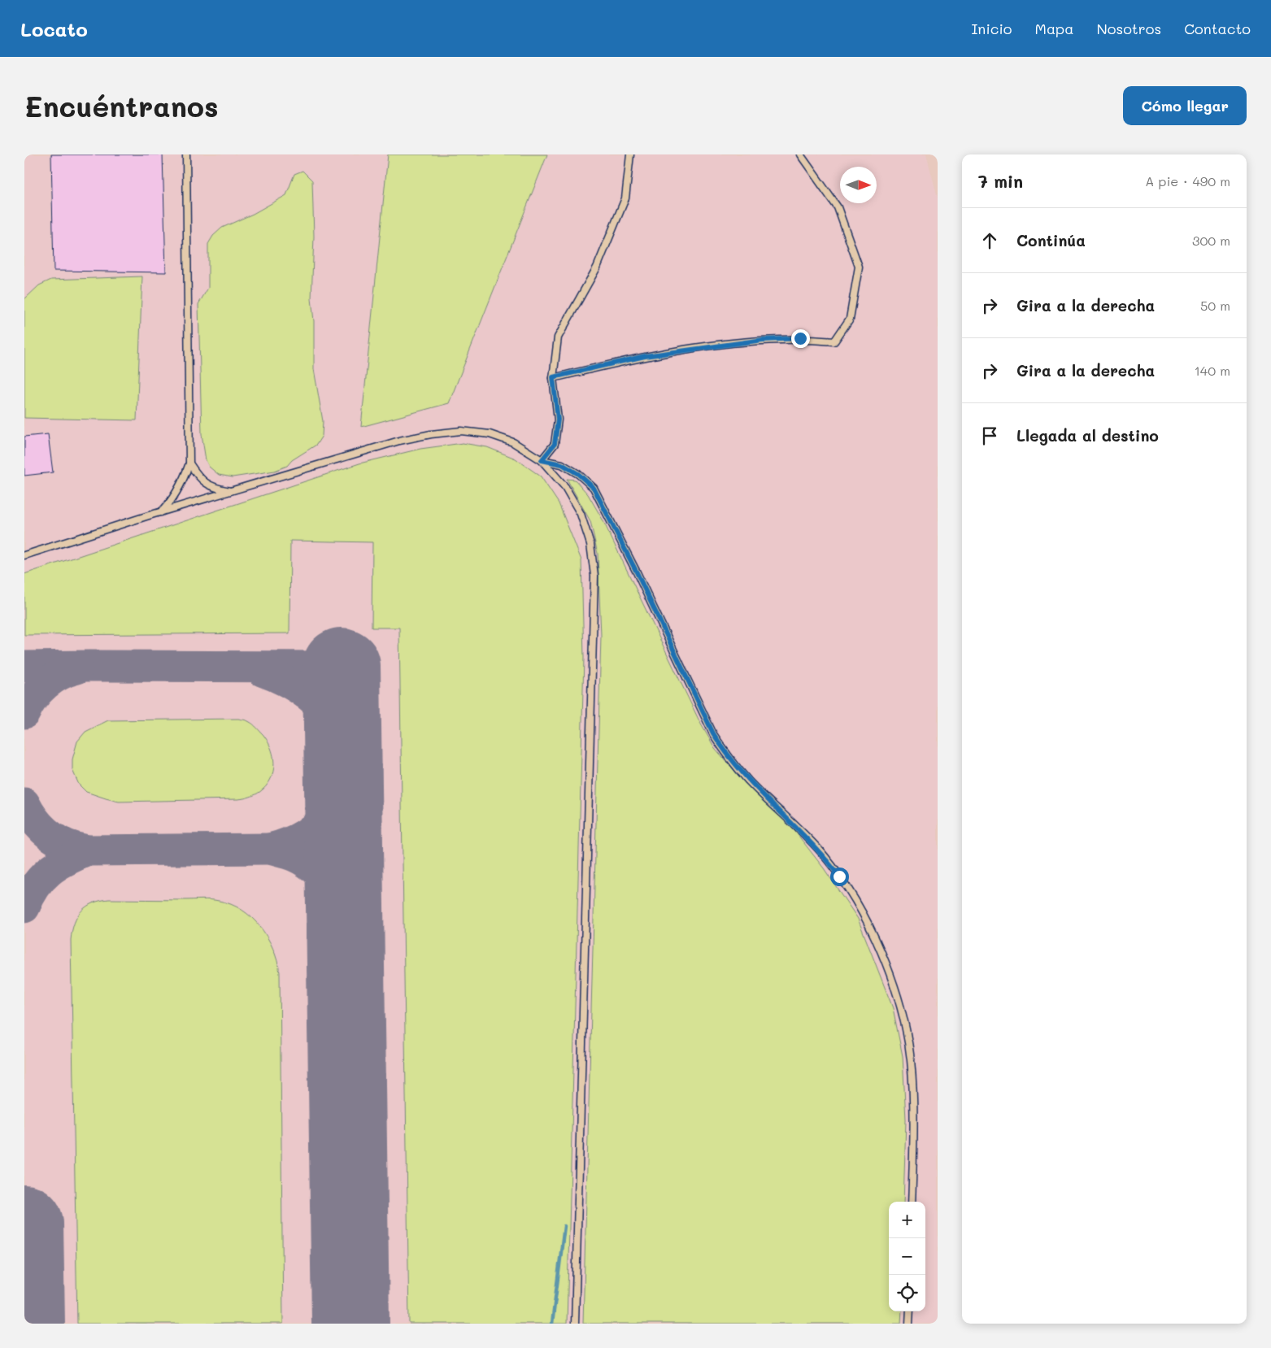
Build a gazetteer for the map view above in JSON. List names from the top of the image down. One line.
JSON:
{"north":"right","page":{"header":"Locato","nav":["Inicio","Mapa","Nosotros","Contacto"],"buttons":"Cómo llegar","title":"Encuéntranos","heading":["7 min","A pie · 490 m"],"list":[["Continúa","300 m"],["Gira a la derecha","50 m"],["Gira a la derecha","140 m"],"Llegada al destino"],"map_buttons":["+","−"]}}
